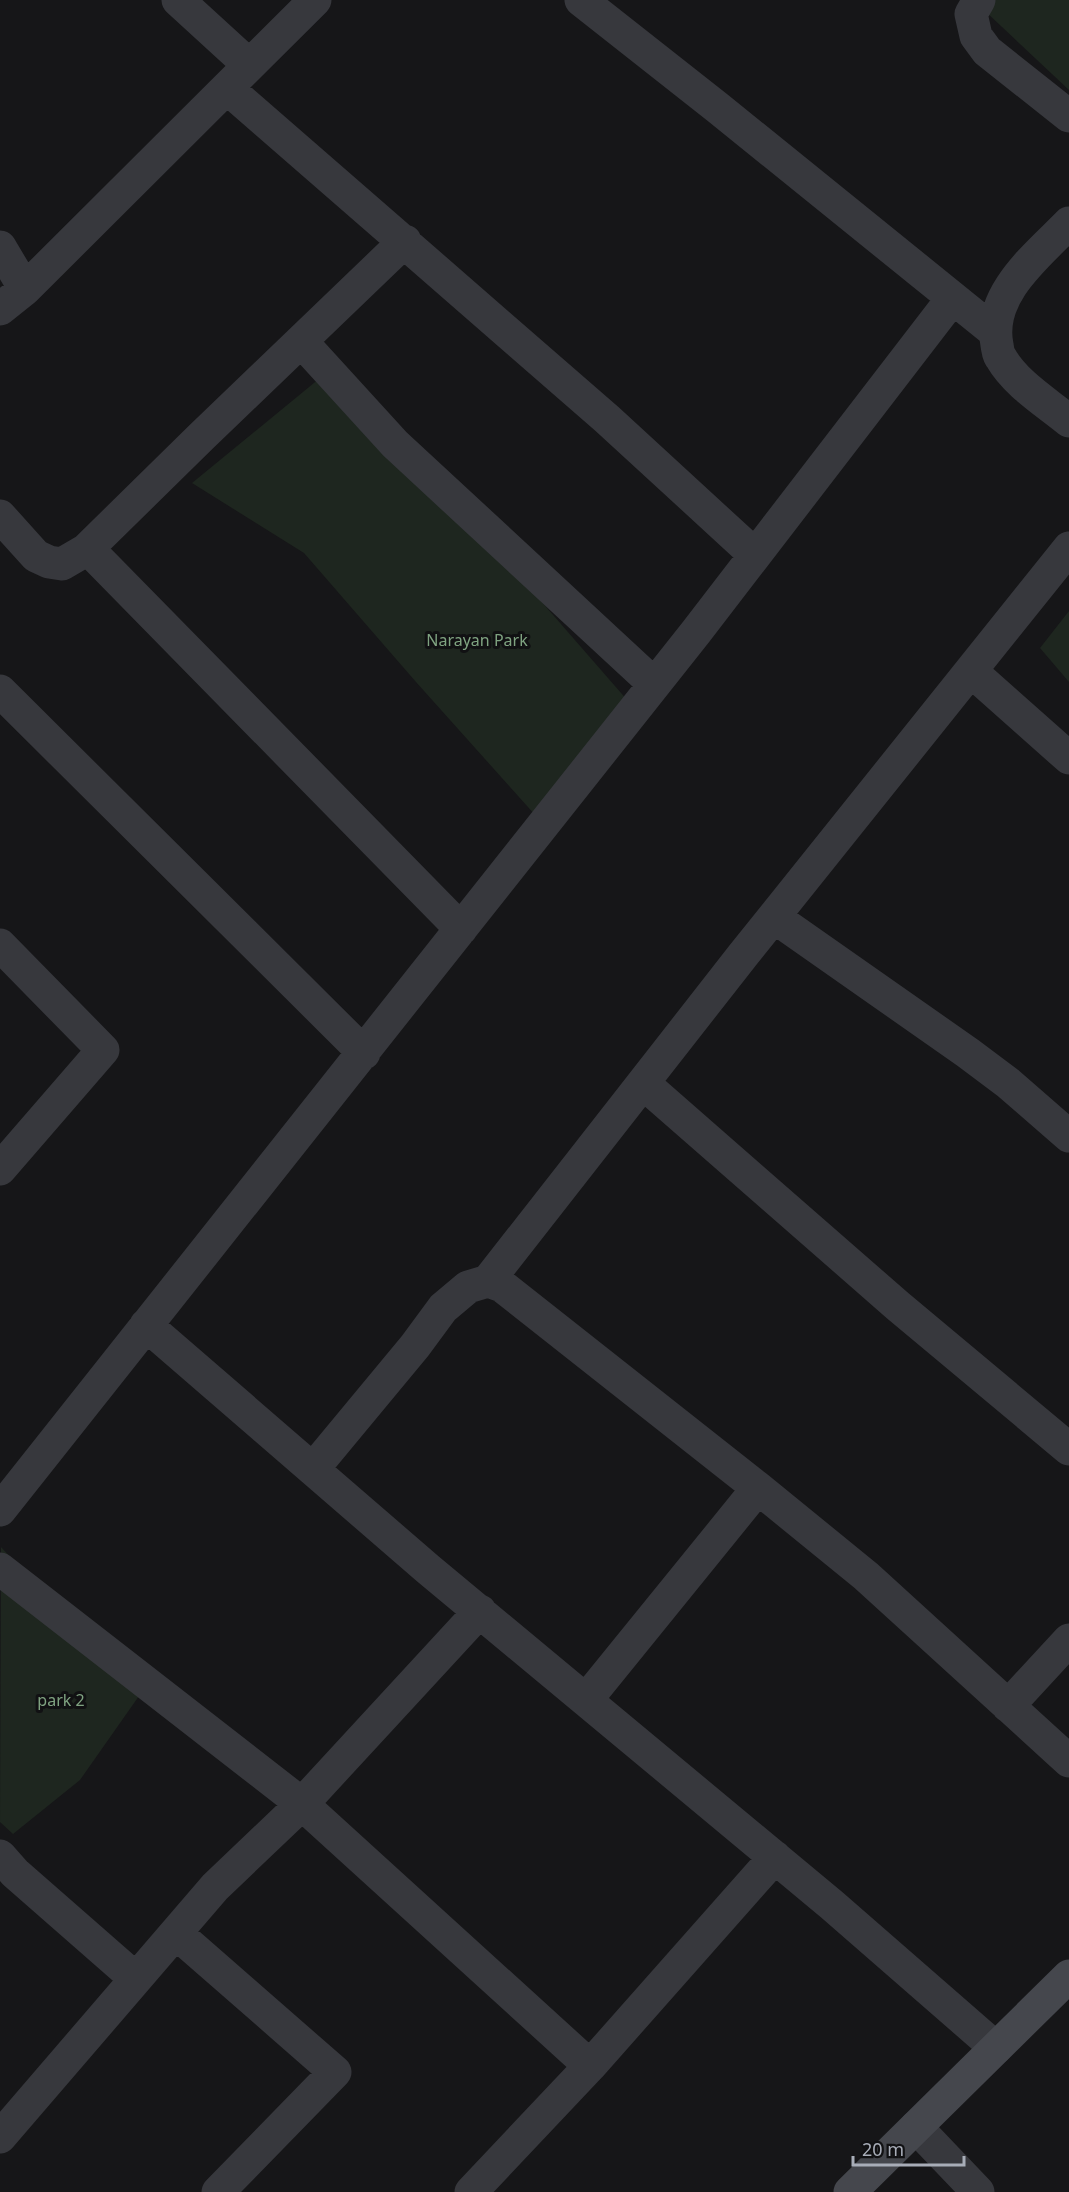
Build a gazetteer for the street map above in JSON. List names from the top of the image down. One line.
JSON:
{"parks":["Narayan Park","park 2"],"scale_bar":"20 m"}
